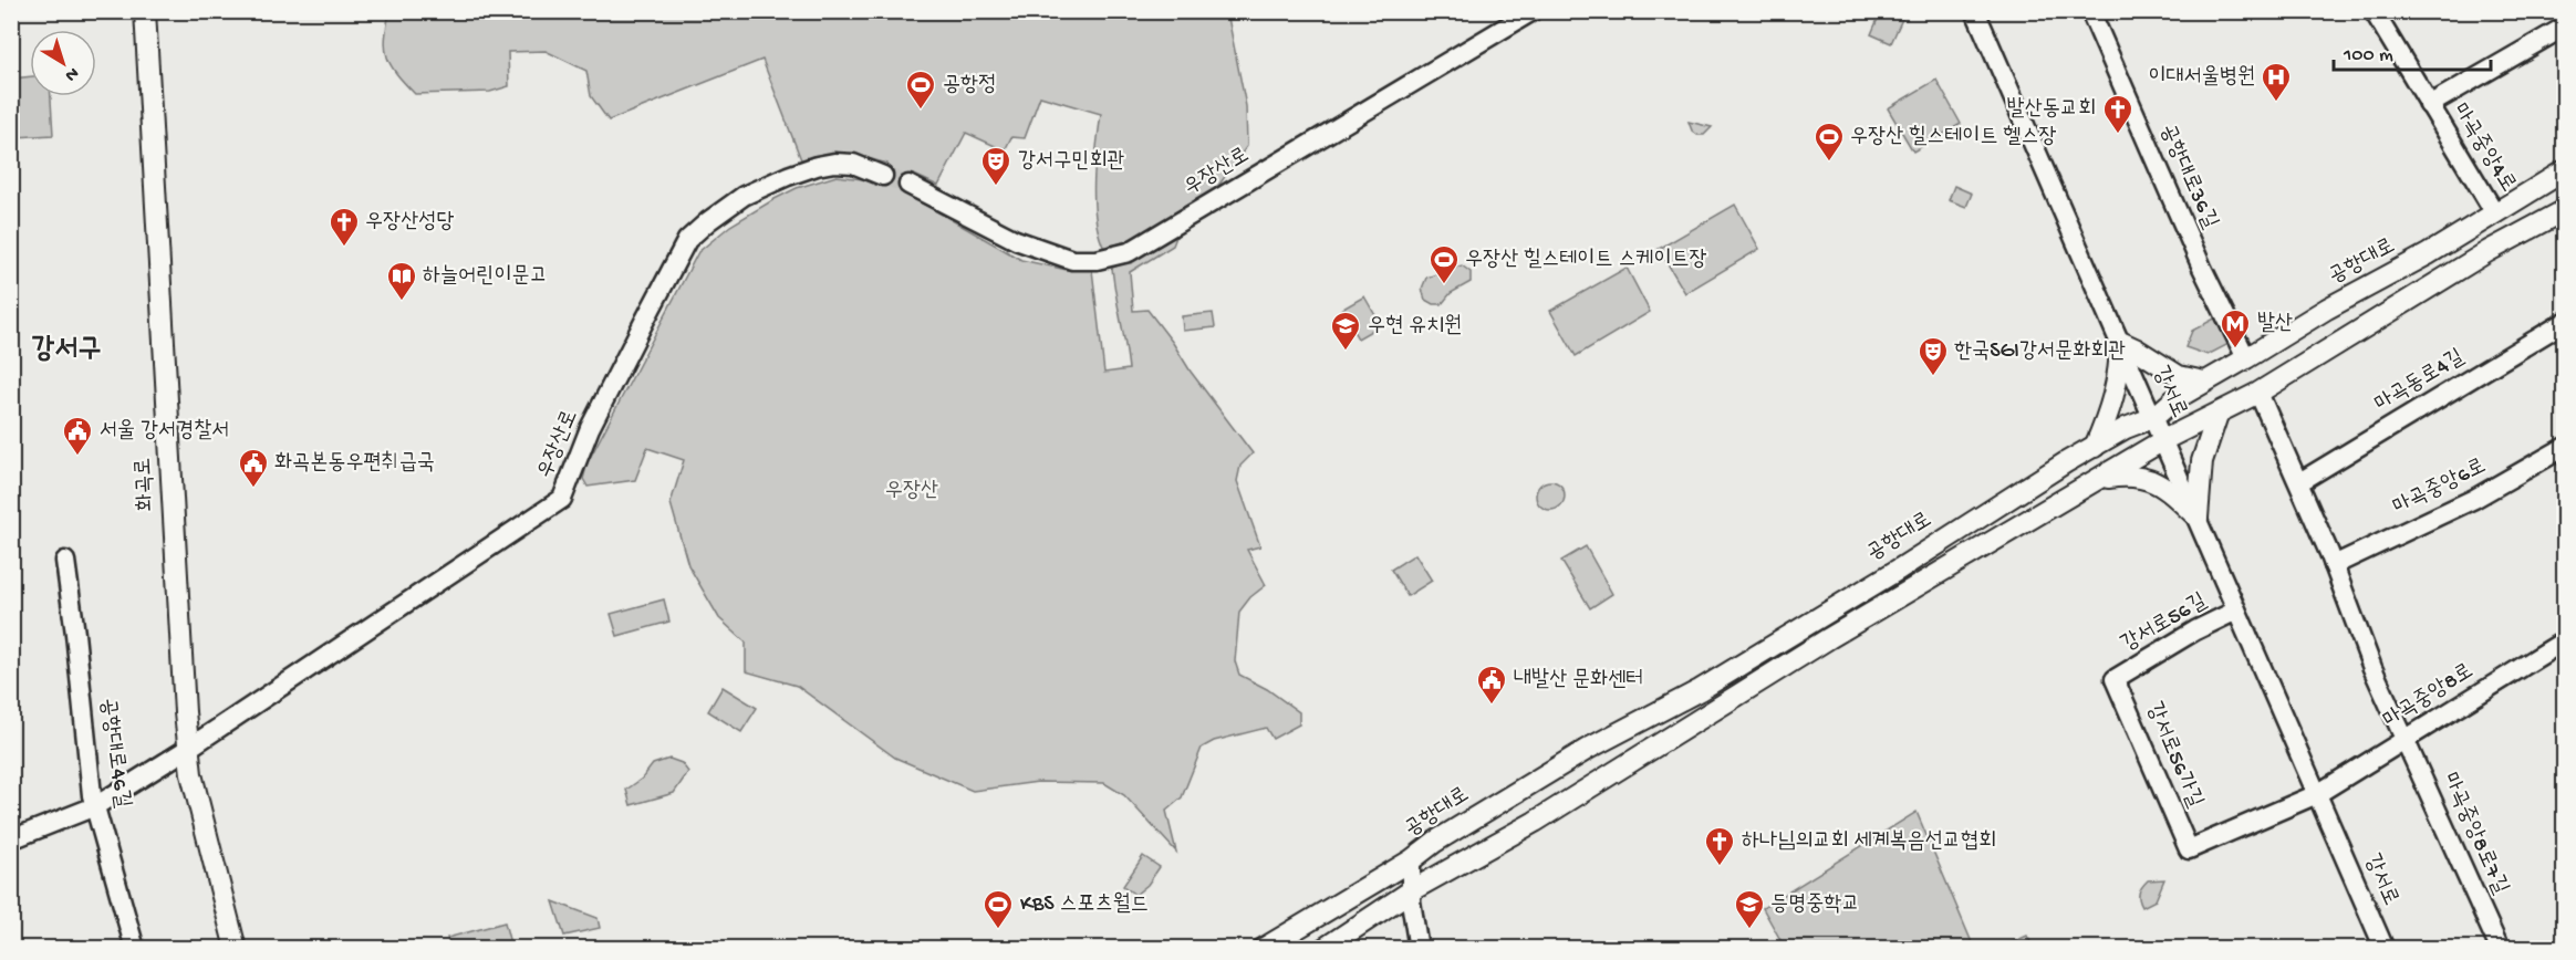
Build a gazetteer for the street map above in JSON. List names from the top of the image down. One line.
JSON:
{"streets":{"main road":["공항대로","화곡로"],"street":["마곡중앙4로","우장산로","공항대로36길","마곡동로4길","강서로","마곡중앙6로","강서로56길","마곡중앙8로","공항대로46길","강서로56가길","마곡중앙8로7길"]},"crossings":[["마곡중앙4로","공항대로"],["우장산로","화곡로"],["우장산로","공항대로46길"],["공항대로36길","공항대로"],["공항대로","강서로"],["강서로","강서로56길"],["강서로","마곡중앙8로"],["강서로","강서로56가길"],["강서로56길","강서로56가길"],["마곡중앙8로","강서로56가길"],["마곡중앙8로","마곡중앙8로7길"]],"districts":["강서구"],"parks":["우장산"],"places":{"hospital":["이대서울병원"],"sports":["공항정","우장산 힐스테이트 헬스장","우장산 힐스테이트 스케이트장","KBS 스포츠월드"],"church":["발산동교회","우장산성당","하나님의교회 세계복음선교협회"],"theatre":["강서구민회관","한국SGI강서문화회관"],"library":["하늘어린이문고"],"metro station":["발산"],"school or university":["우현 유치원","등명중학교"],"public building":["서울 강서경찰서","화곡본동우편취급국","내발산 문화센터"]},"scale_bar":"100 m","north":"bottom right"}
